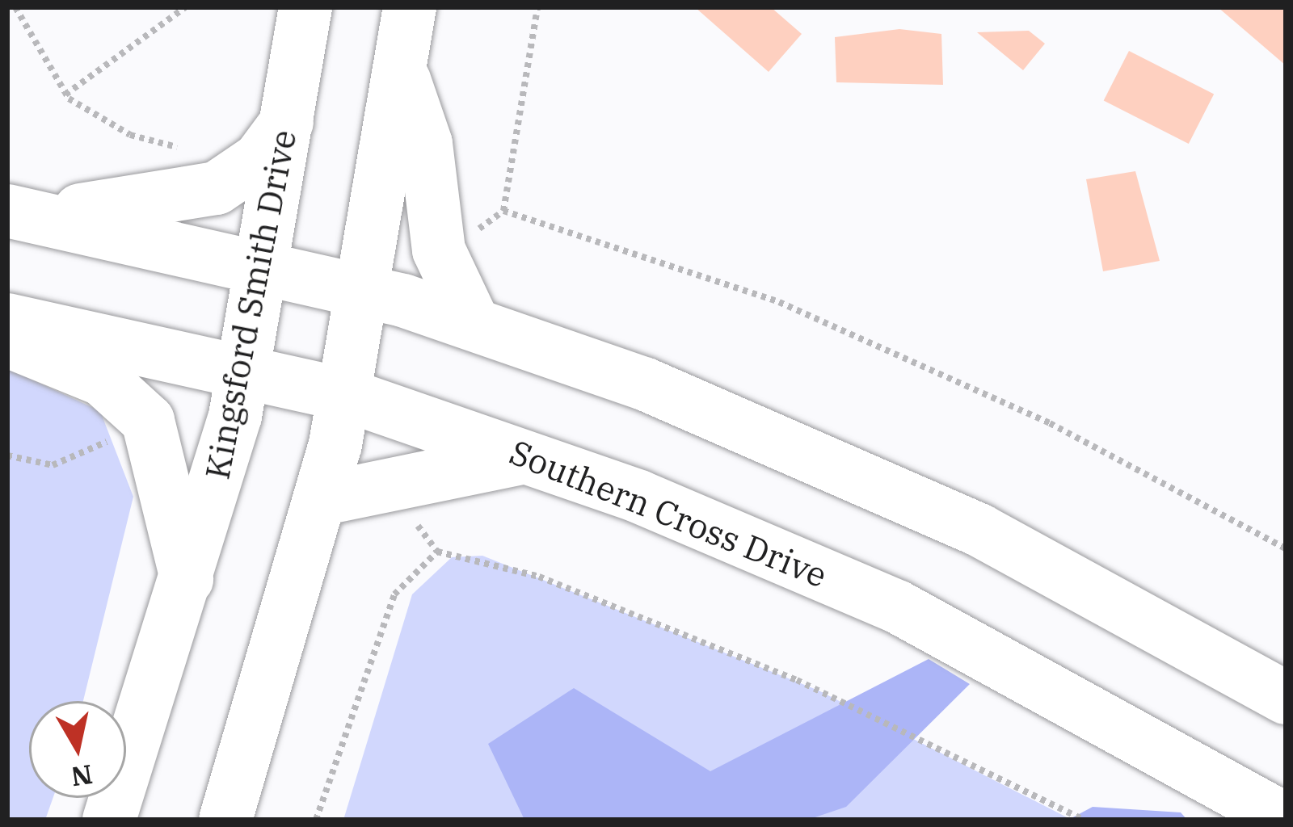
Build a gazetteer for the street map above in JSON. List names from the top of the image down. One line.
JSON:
{"streets":{"main road":["Kingsford Smith Drive","Southern Cross Drive"]},"crossings":[["Kingsford Smith Drive","Southern Cross Drive"]],"north":"bottom"}
